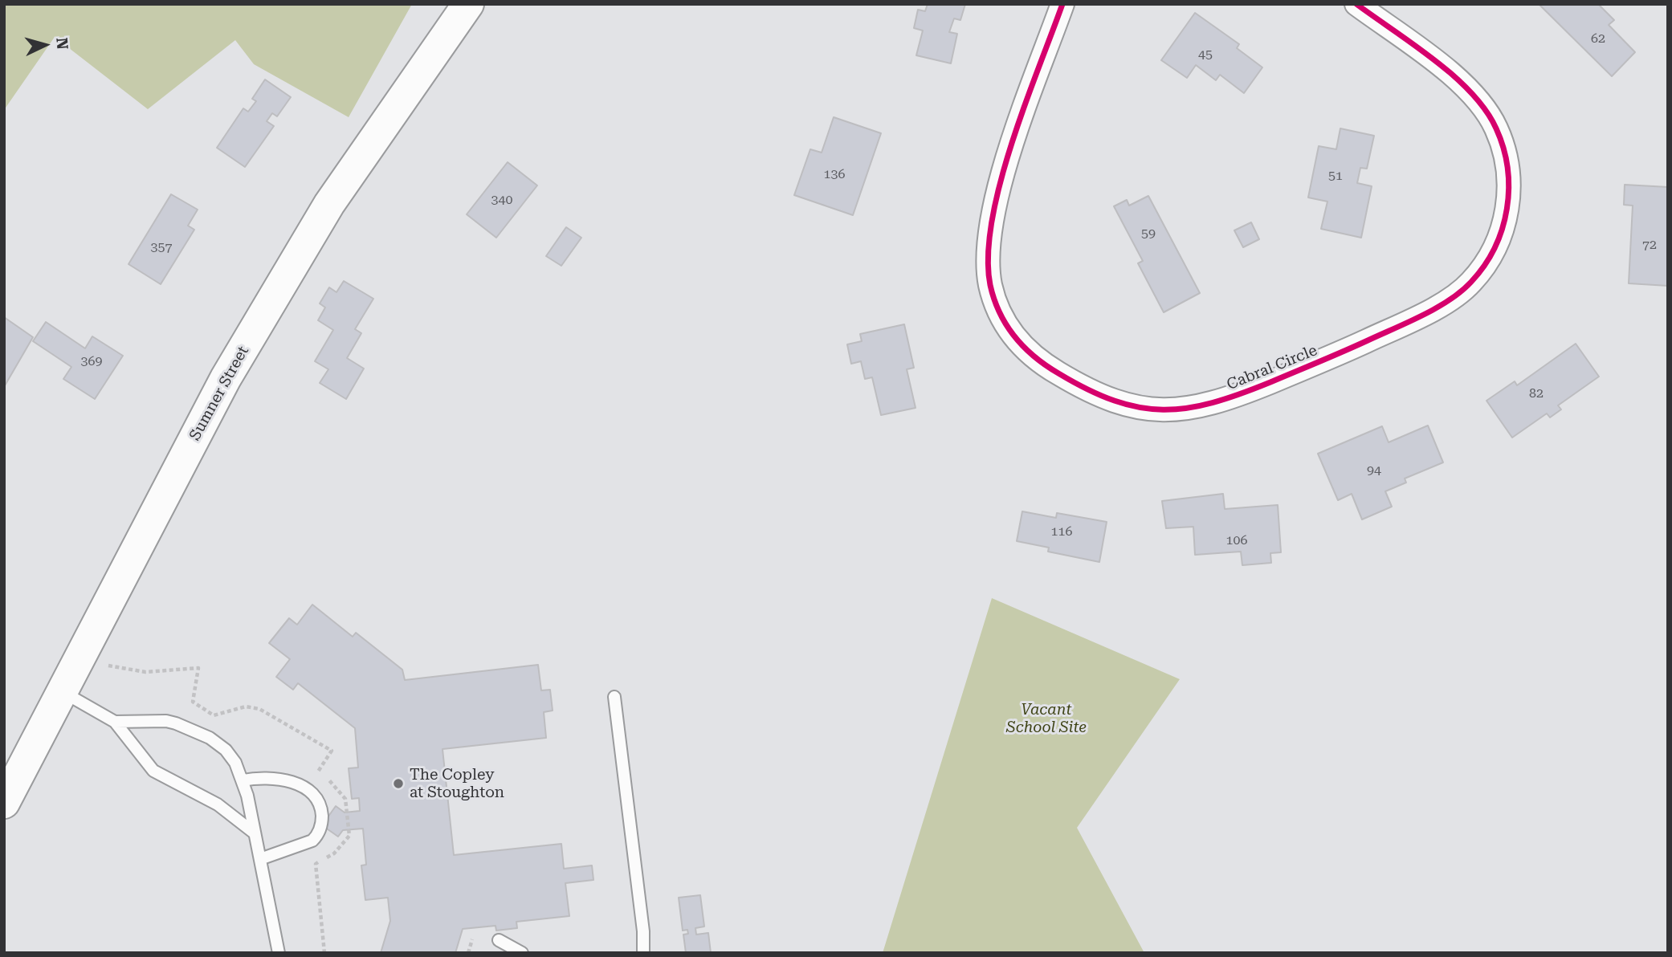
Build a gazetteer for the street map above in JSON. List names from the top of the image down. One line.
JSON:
{"streets":{"main road":["Sumner Street"],"street":["Cabral Circle"]},"parks":["Vacant School Site"],"places":["The Copley at Stoughton"],"house_numbers":["62","45","136","51","340","59","72","357","369","82","94","116","106"],"north":"right"}
